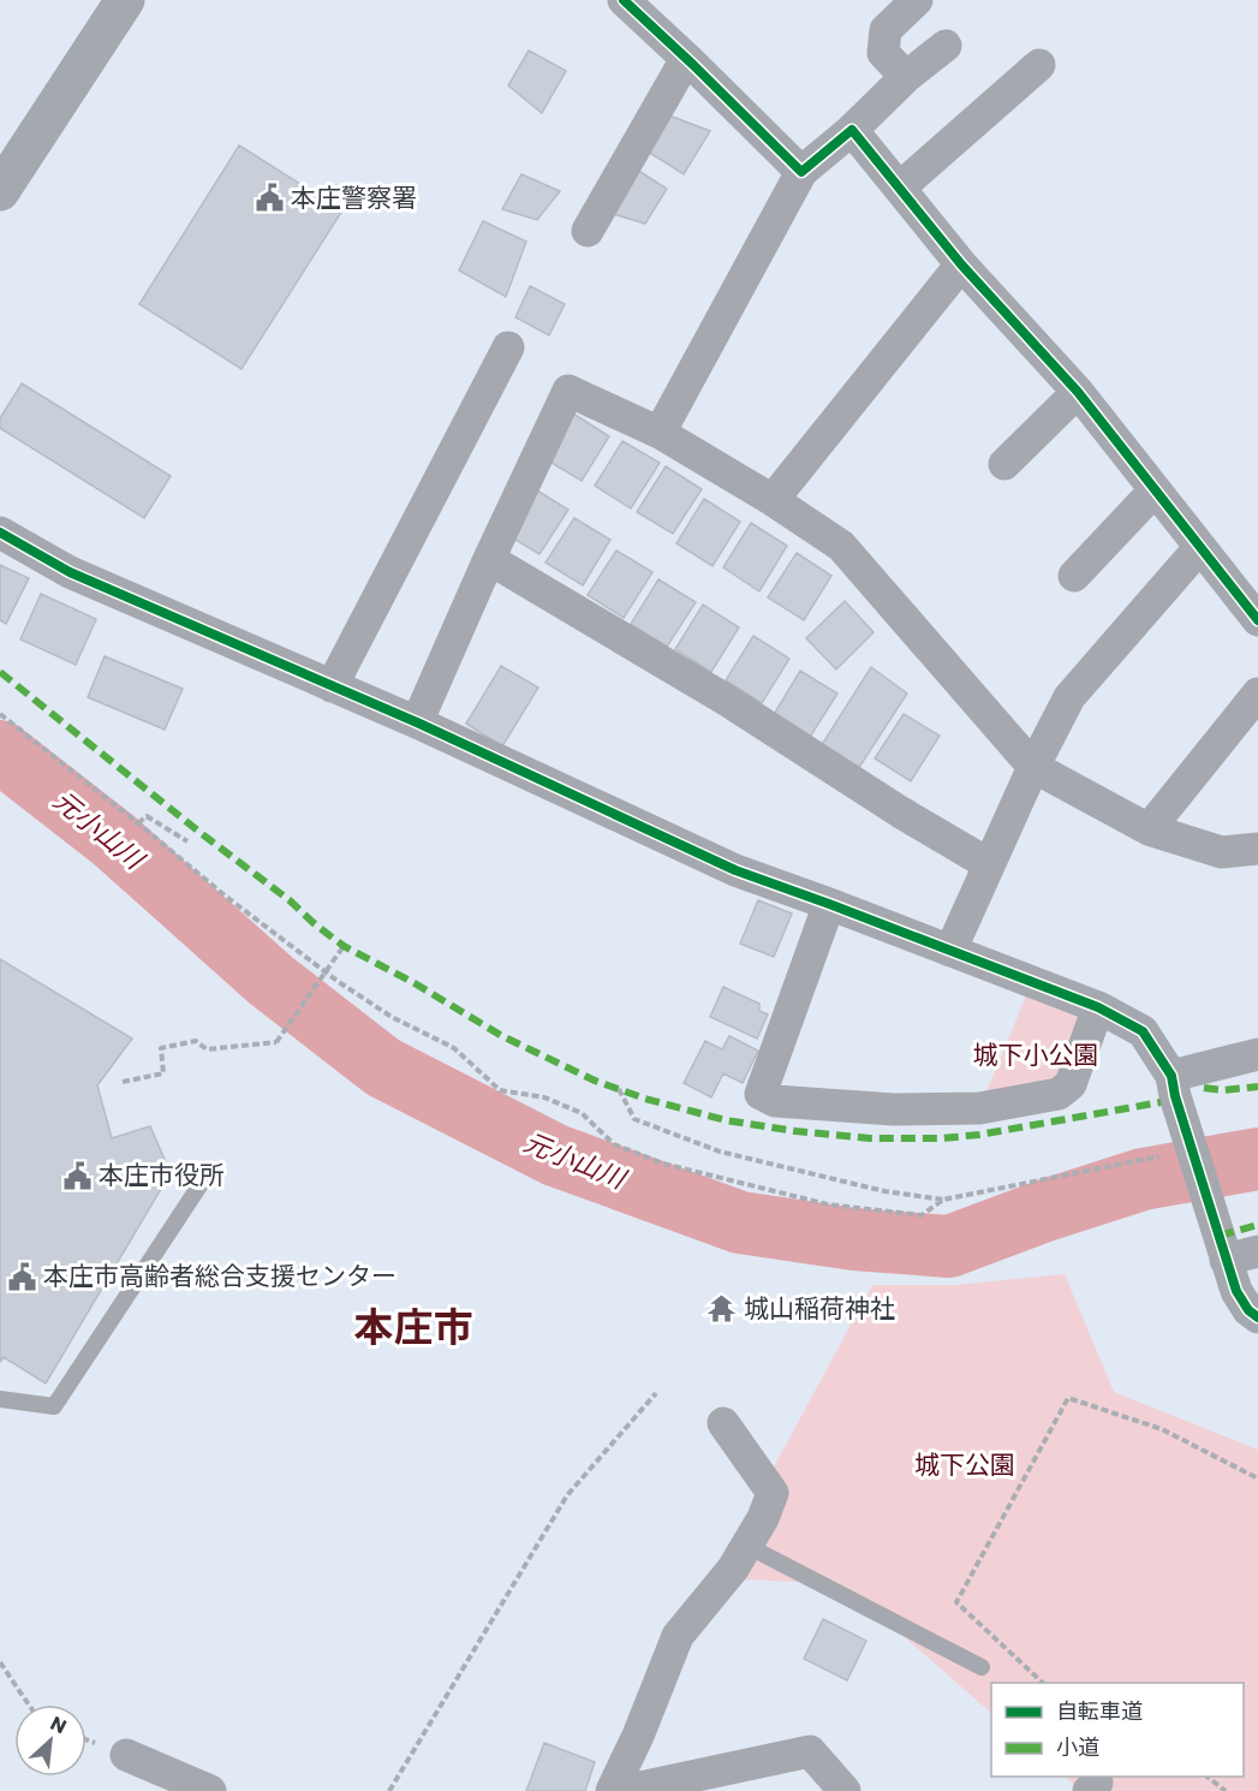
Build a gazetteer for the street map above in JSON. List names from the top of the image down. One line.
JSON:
{"districts":["本庄市"],"water":["元小山川"],"parks":["城下小公園","城下公園"],"places":{"public building":["本庄警察署","本庄市役所","本庄市高齢者総合支援センター"],"temple":["城山稲荷神社"]},"legend":["自転車道","小道"],"north":"top right"}
